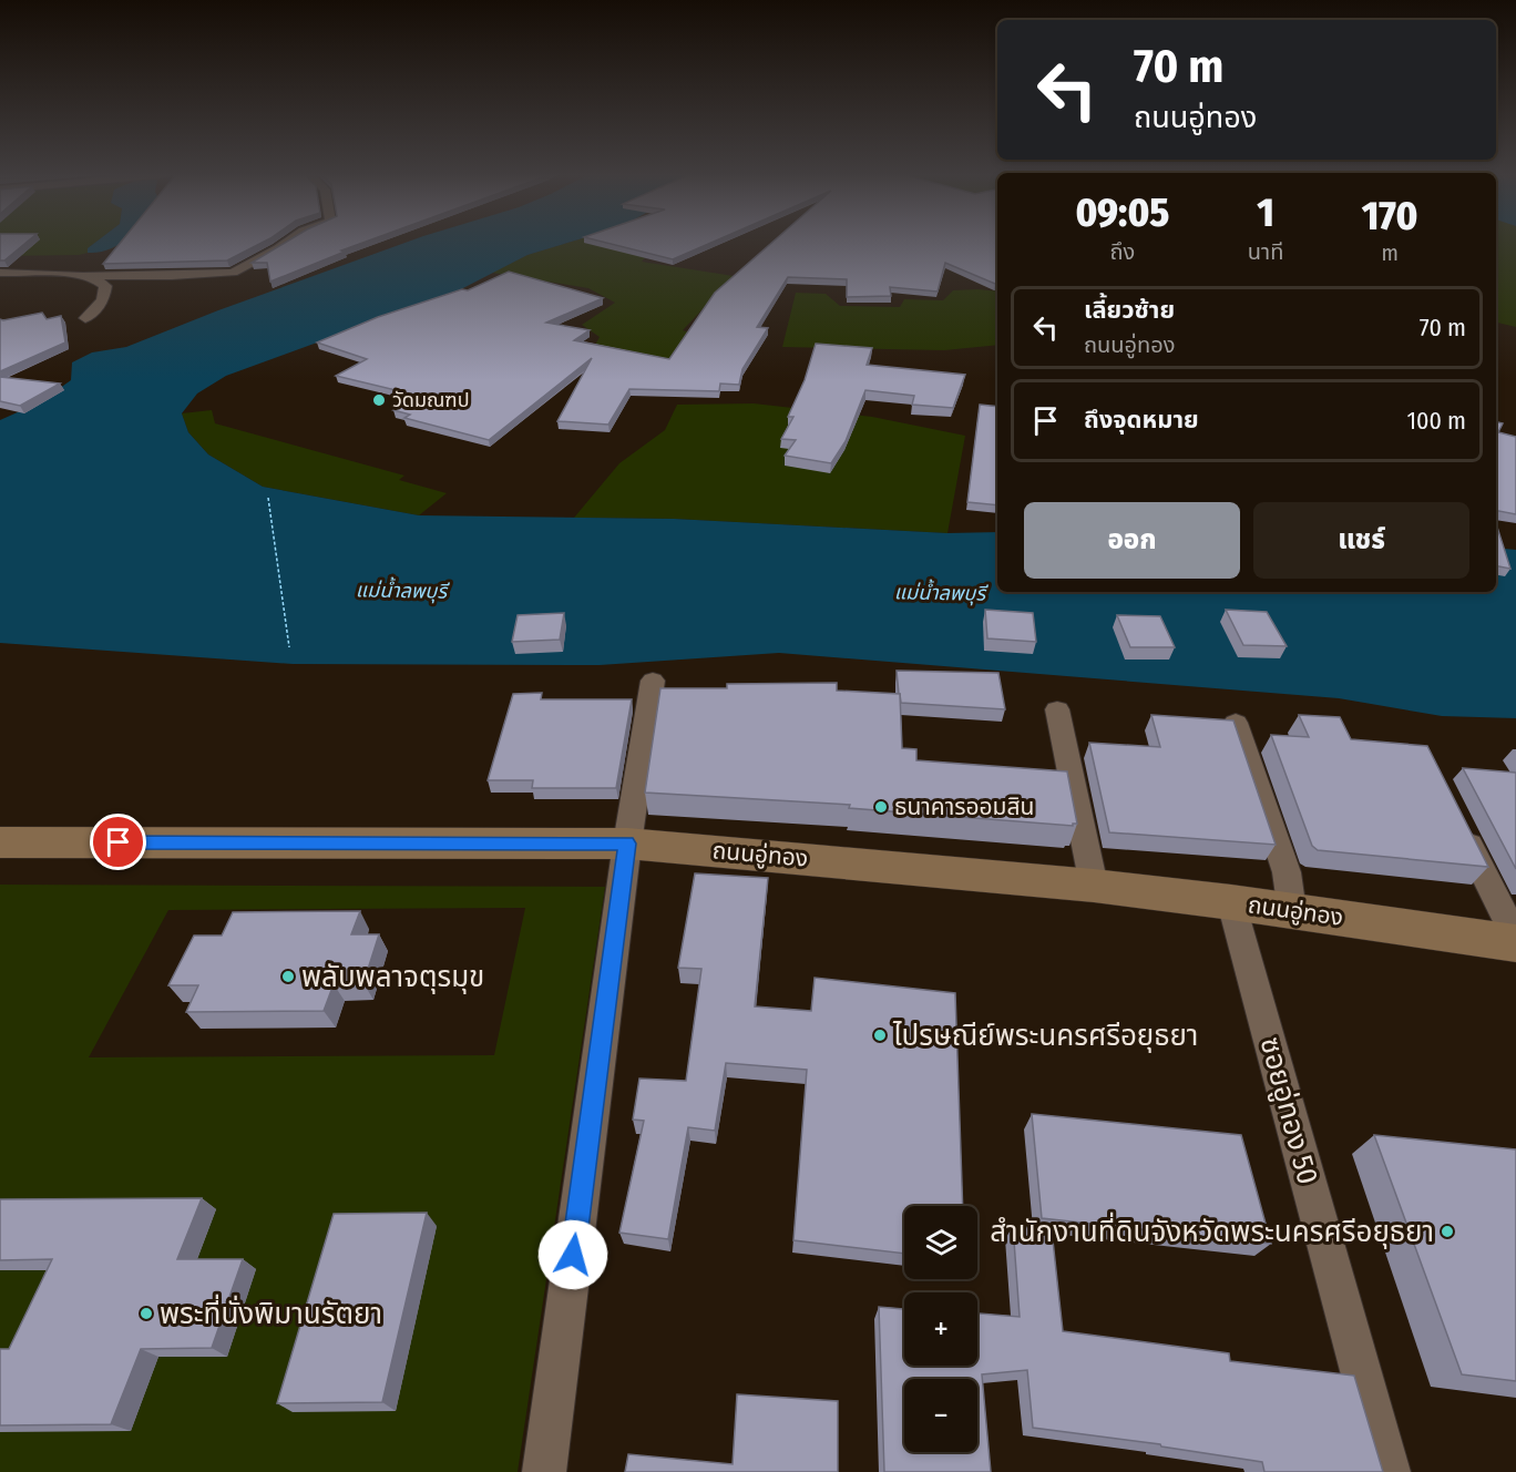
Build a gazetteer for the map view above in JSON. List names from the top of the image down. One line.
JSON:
{"streets":{"main road":["ถนนอู่ทอง"],"street":["ซอยอู่ทอง 50"]},"crossings":[["ถนนอู่ทอง","ซอยอู่ทอง 50"]],"water":["แม่น้ำลพบุรี"],"places":["วัดมณฑป","ธนาคารออมสิน","พลับพลาจตุรมุข","ไปรษณีย์พระนครศรีอยุธยา","สำนักงานที่ดินจังหวัดพระนครศรีอยุธยา","พระที่นั่งพิมานรัตยา"],"page":{"turn":["70 m","ถนนอู่ทอง"],"eta":["09:05","ถึง","1","นาที","170","m"],"list":[{"name":"เลี้ยวซ้าย","note":"ถนนอู่ทอง","value":"70 m"},{"name":"ถึงจุดหมาย","value":"100 m"}],"buttons":["ออก","แชร์"],"map_buttons":["+","−"]}}
